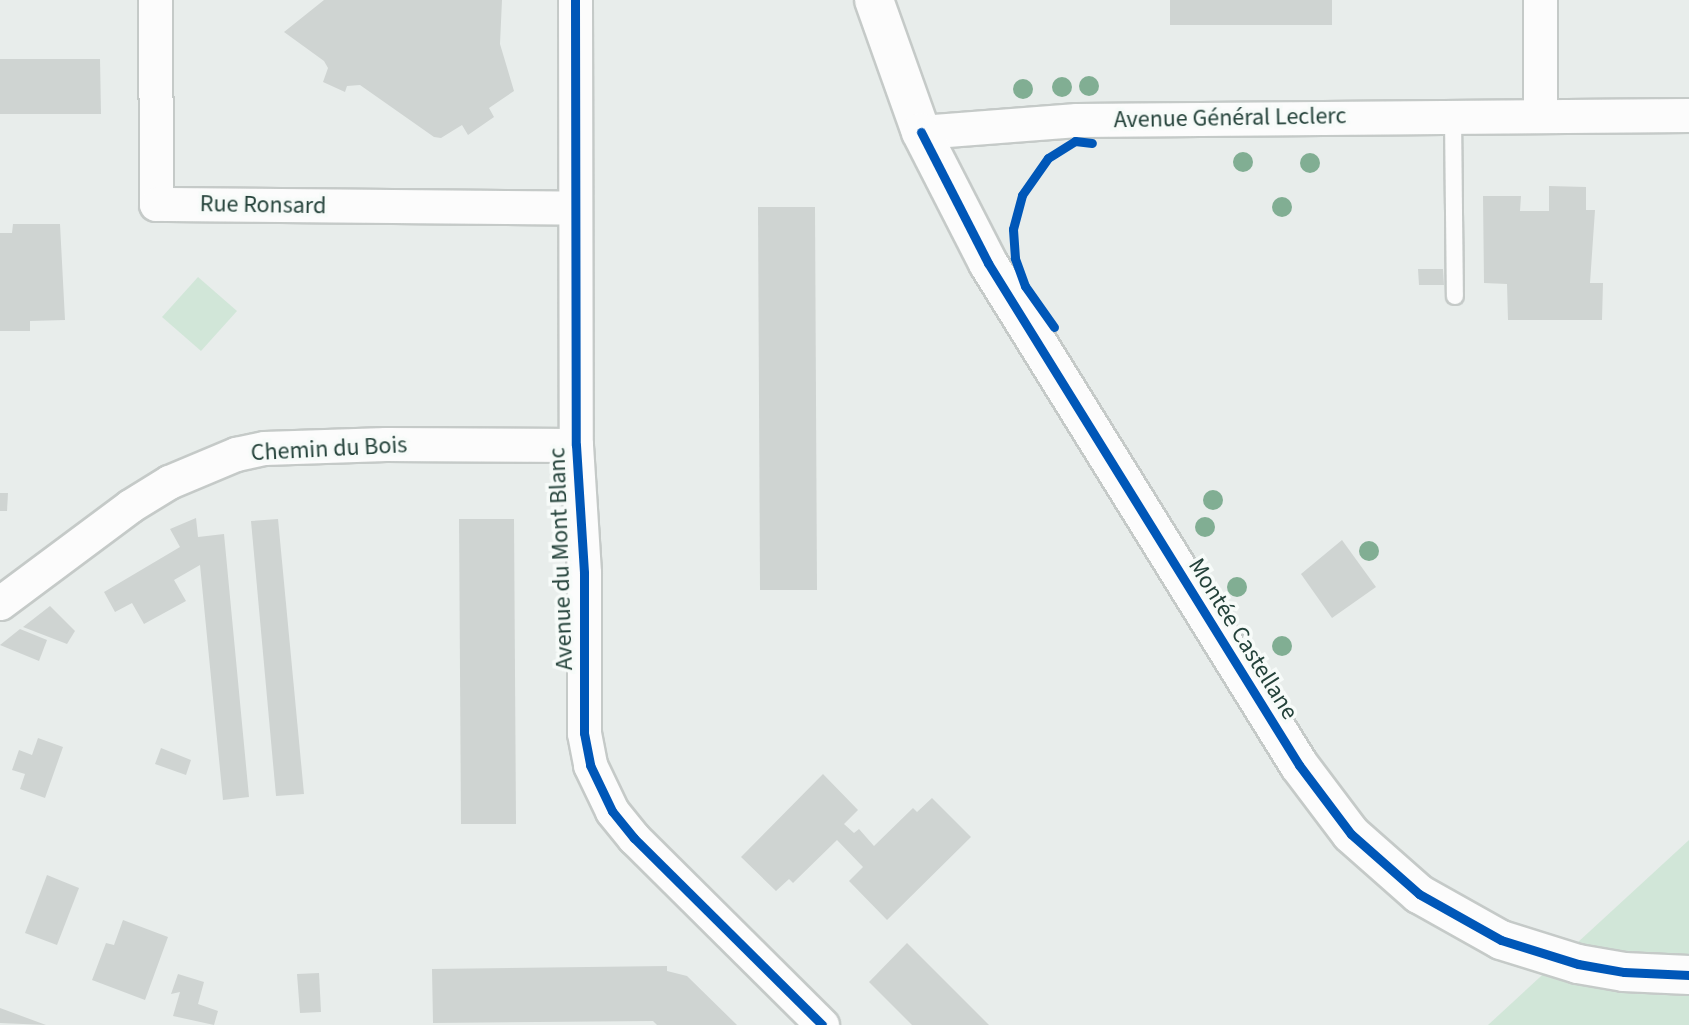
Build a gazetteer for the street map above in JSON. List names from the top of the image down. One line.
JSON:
{"streets":{"street":["Avenue Général Leclerc","Rue Ronsard","Chemin du Bois","Avenue du Mont Blanc","Montée Castellane"]},"crossings":[["Avenue Général Leclerc","Montée Castellane"],["Rue Ronsard","Avenue du Mont Blanc"],["Chemin du Bois","Avenue du Mont Blanc"]]}
